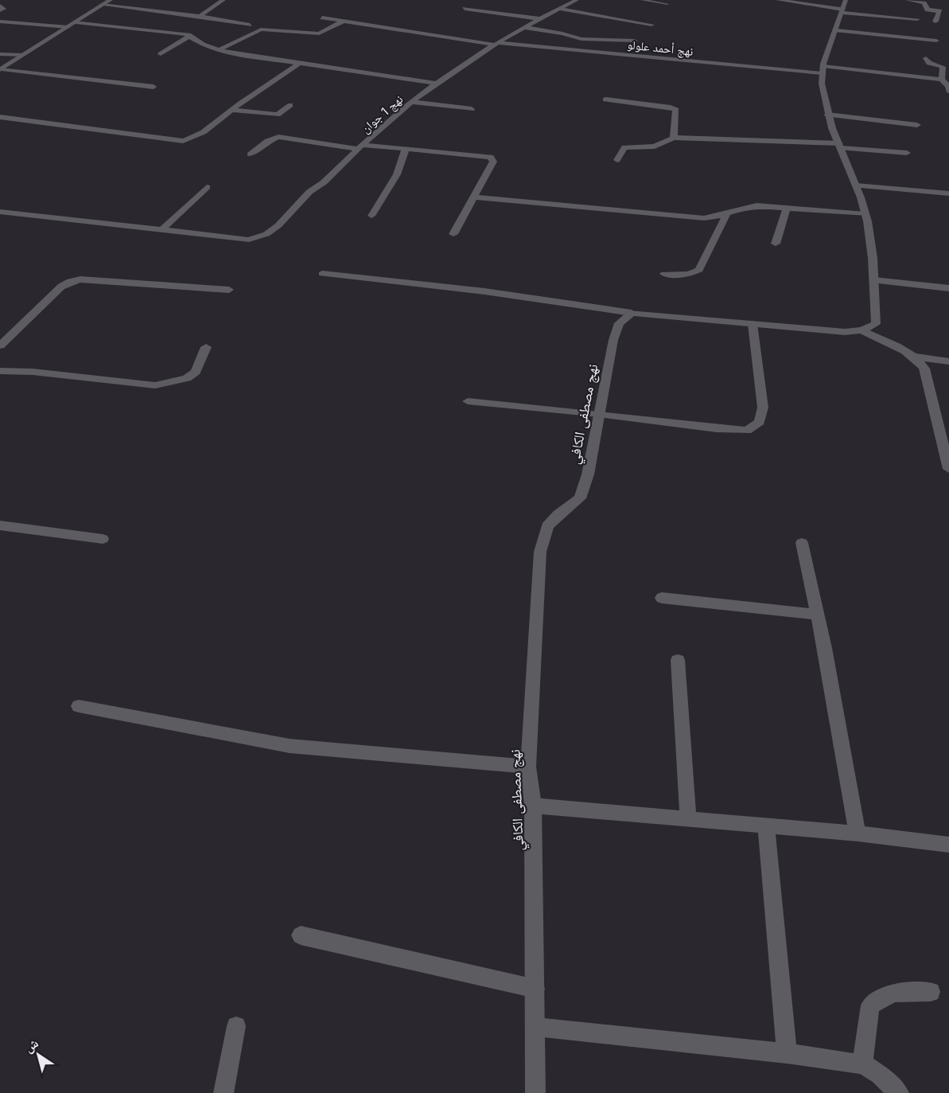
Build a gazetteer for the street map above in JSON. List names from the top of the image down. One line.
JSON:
{"streets":{"street":["نهج أحمد علولو","نهج 1 جوان","نهج مصطفى الكافي"]},"crossings":[["نهج أحمد علولو","نهج 1 جوان"]],"north":"top left"}
